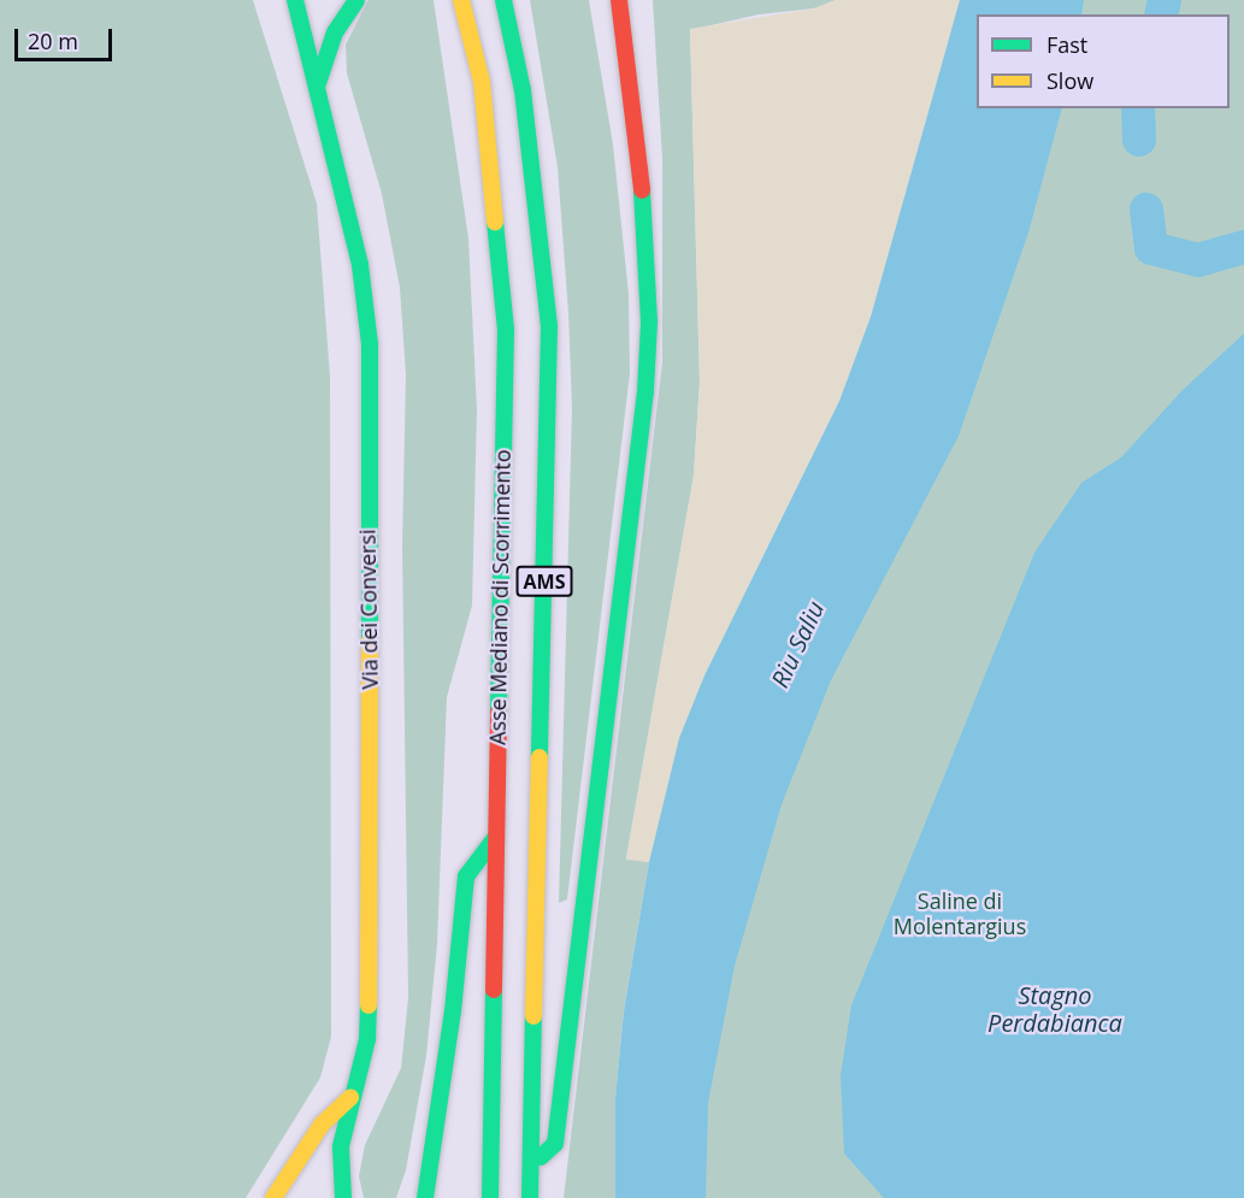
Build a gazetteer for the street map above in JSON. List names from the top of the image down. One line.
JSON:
{"streets":{"main road":["AMS","Asse Mediano di Scorrimento","Via dei Conversi"]},"water":["Riu Saliu","Stagno Perdabianca"],"parks":["Saline di Molentargius"],"legend":["Fast","Slow"],"scale_bar":"20 m"}
